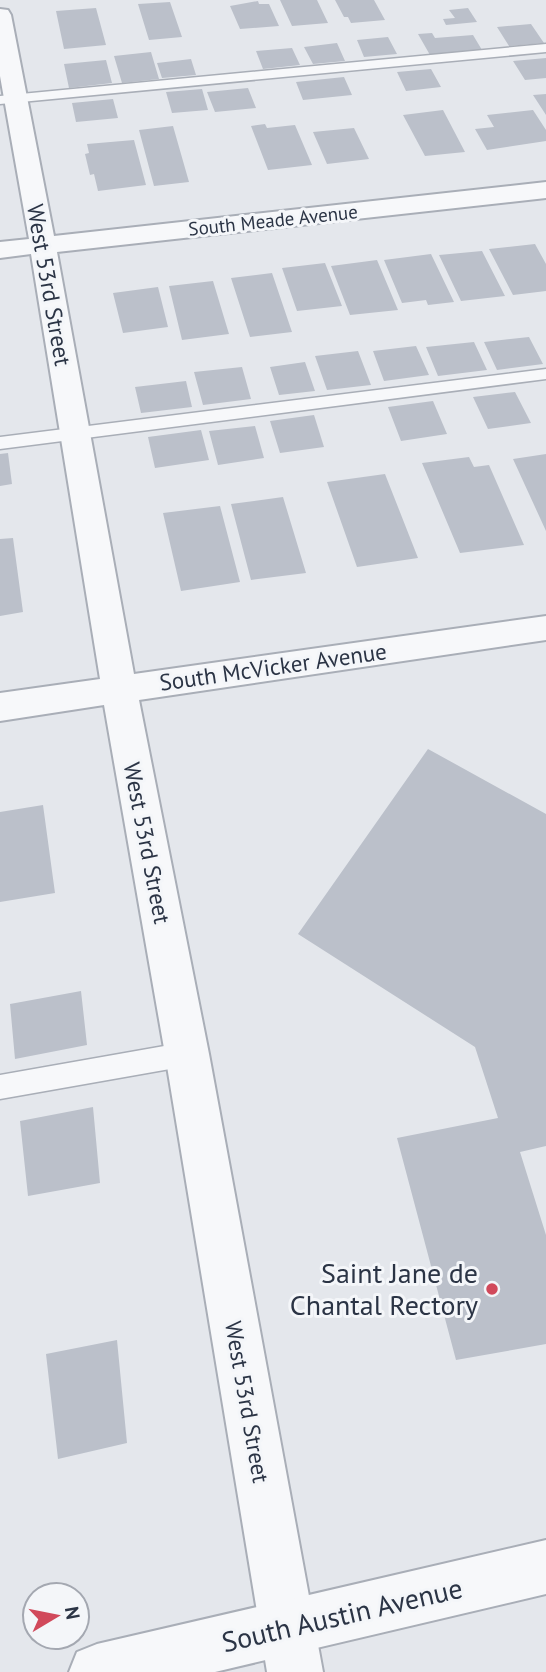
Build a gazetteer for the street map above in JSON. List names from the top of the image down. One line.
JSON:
{"streets":{"street":["South Meade Avenue","West 53rd Street","South McVicker Avenue","South Austin Avenue"]},"crossings":[["South Meade Avenue","West 53rd Street"],["West 53rd Street","South McVicker Avenue"],["West 53rd Street","South Austin Avenue"]],"places":["Saint Jane de Chantal Rectory"],"north":"right"}
